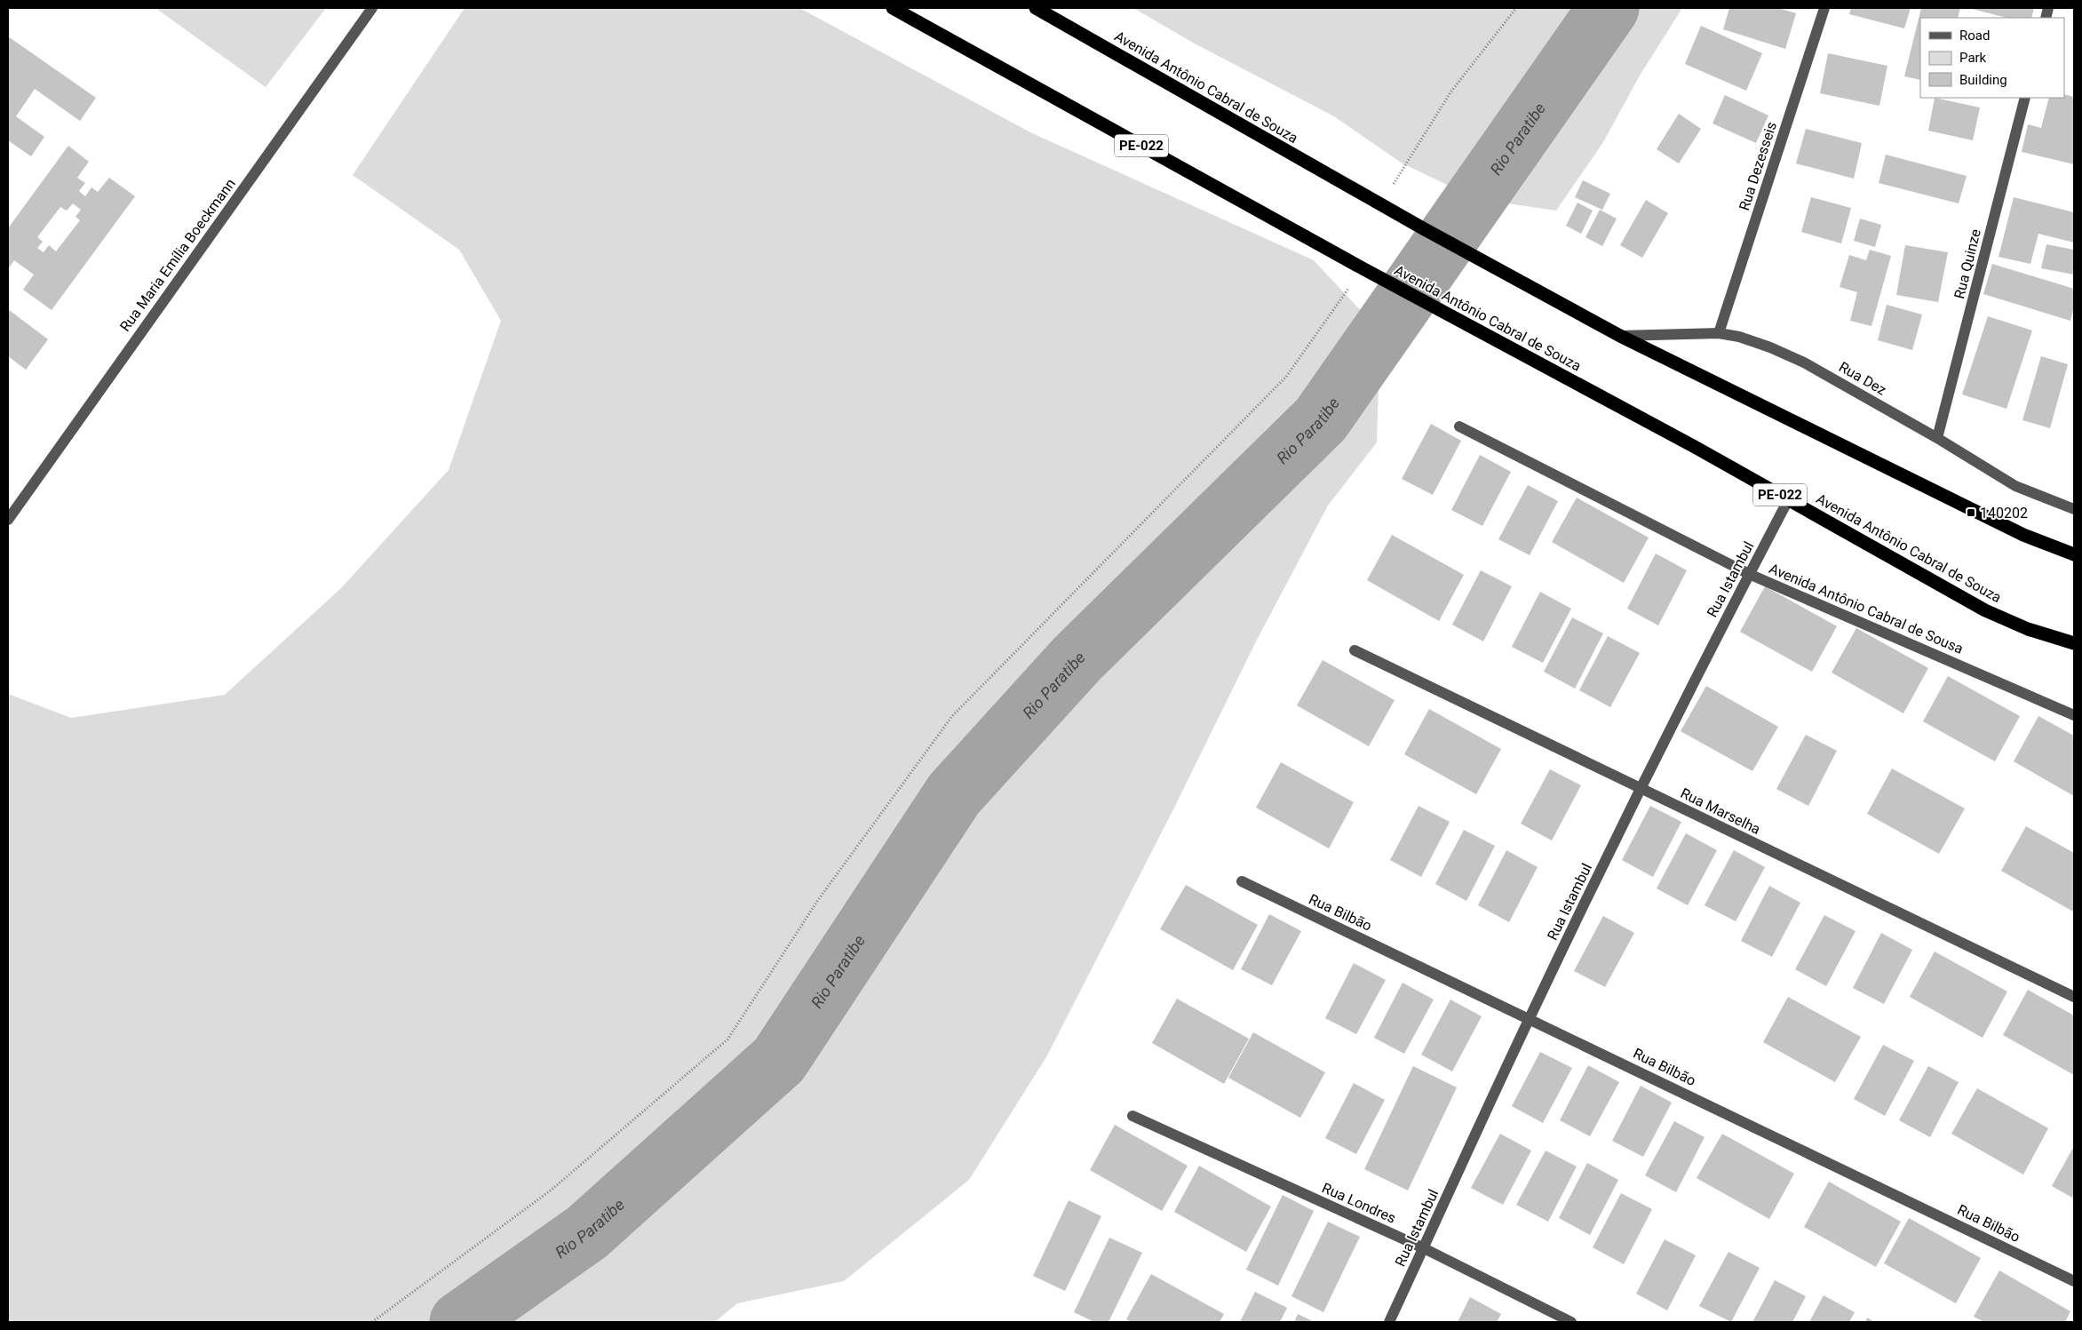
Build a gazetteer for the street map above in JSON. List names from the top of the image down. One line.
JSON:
{"streets":{"highway":["Avenida Antônio Cabral de Souza","PE-022"],"street":["Rua Dezesseis","Rua Maria Emília Boeckmann","Rua Quinze","Rua Dez","Rua Istambul","Avenida Antônio Cabral de Sousa","Rua Marselha","Rua Bilbão","Rua Londres"]},"crossings":[["Avenida Antônio Cabral de Souza","Rua Dez"],["Avenida Antônio Cabral de Souza","Rua Istambul"],["Rua Dezesseis","Rua Dez"],["Rua Quinze","Rua Dez"],["Rua Istambul","Avenida Antônio Cabral de Sousa"],["Rua Istambul","Rua Marselha"],["Rua Istambul","Rua Bilbão"],["Rua Istambul","Rua Londres"]],"water":["Rio Paratibe"],"places":{"transit":["140202"]},"legend":["Road","Park","Building"]}
